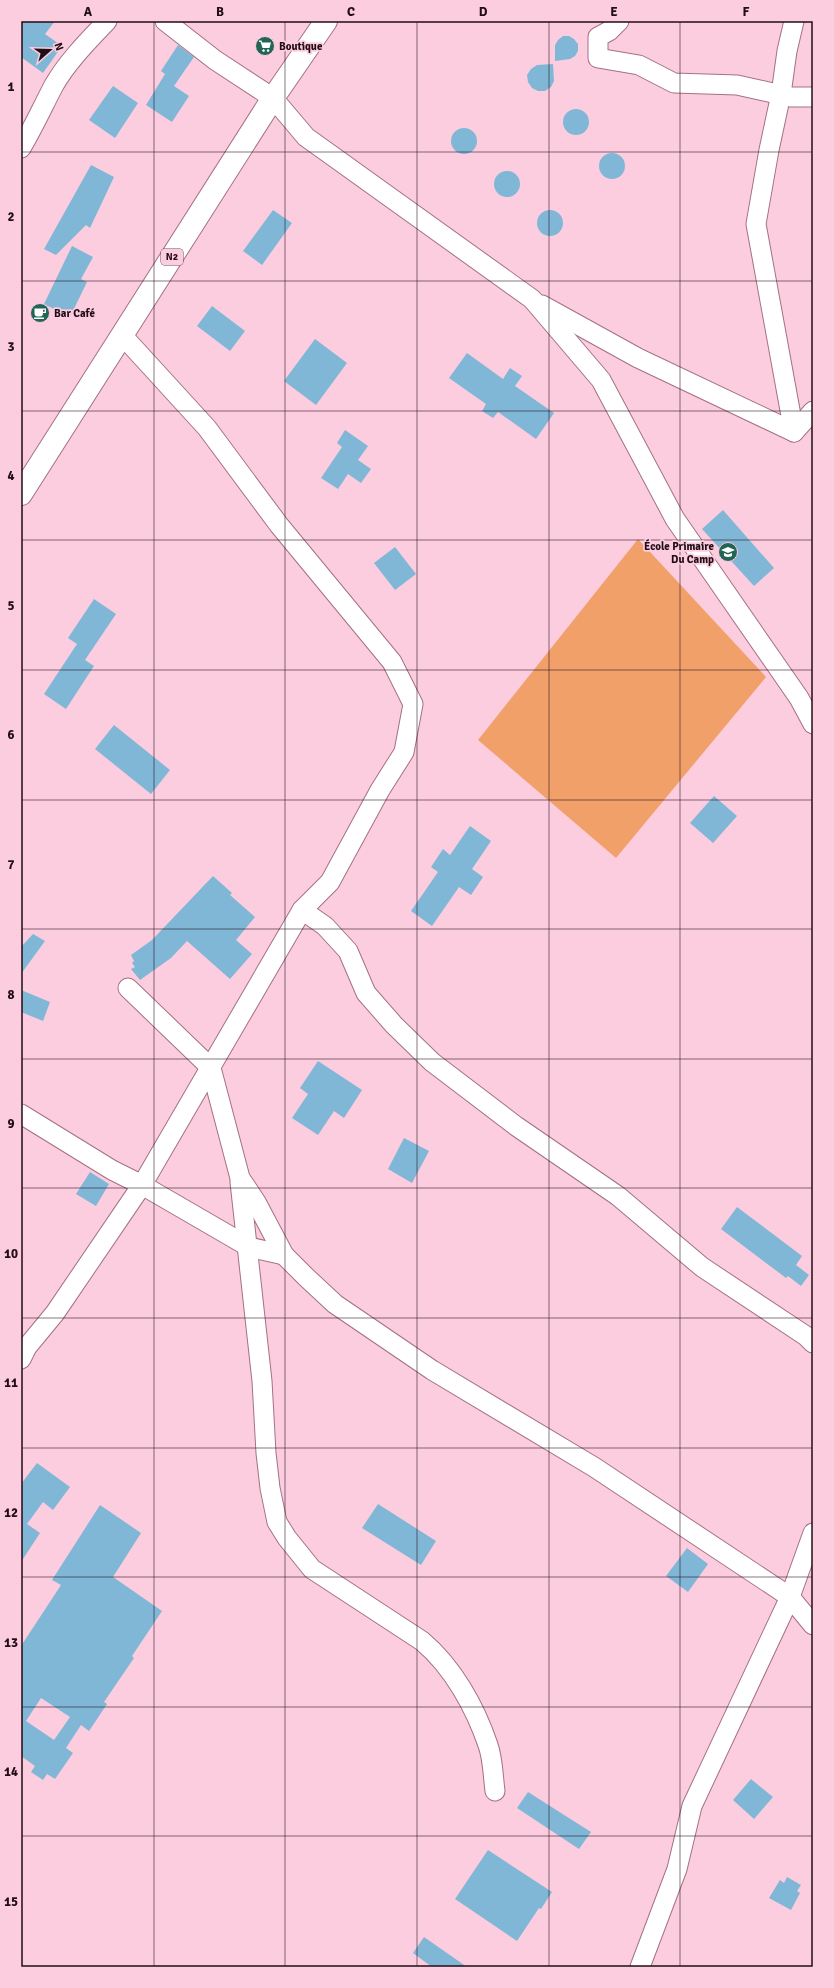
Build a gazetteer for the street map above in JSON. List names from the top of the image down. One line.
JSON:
{"streets":{"highway":["N2"]},"places":{"supermarket":["Boutique"],"cafe":["Bar Café"],"school or university":["École Primaire Du Camp"]},"north":"right","grid":{"columns":["A","B","C","D","E","F"],"rows":["1","2","3","4","5","6","7","8","9","10","11","12","13","14","15"]}}
